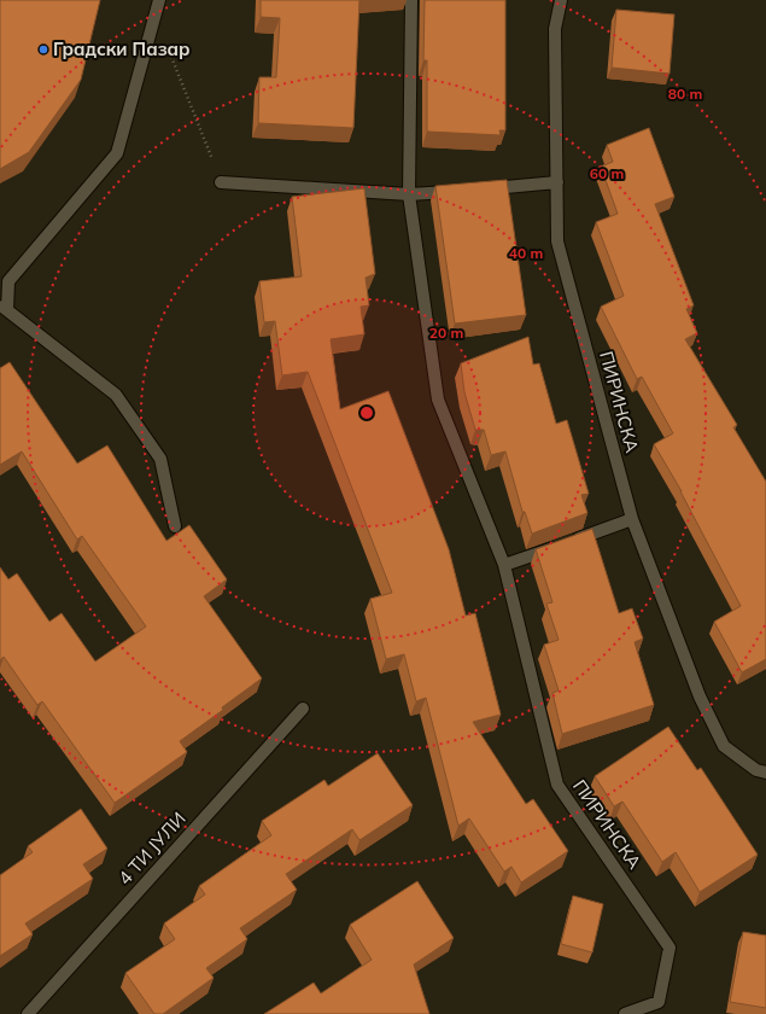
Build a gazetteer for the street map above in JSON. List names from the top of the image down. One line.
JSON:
{"streets":{"street":["ПИРИНСКА","4 ТИ ЈУЛИ"]},"places":["Градски Пазар"],"rings":["80 m","60 m","40 m","20 m"]}
